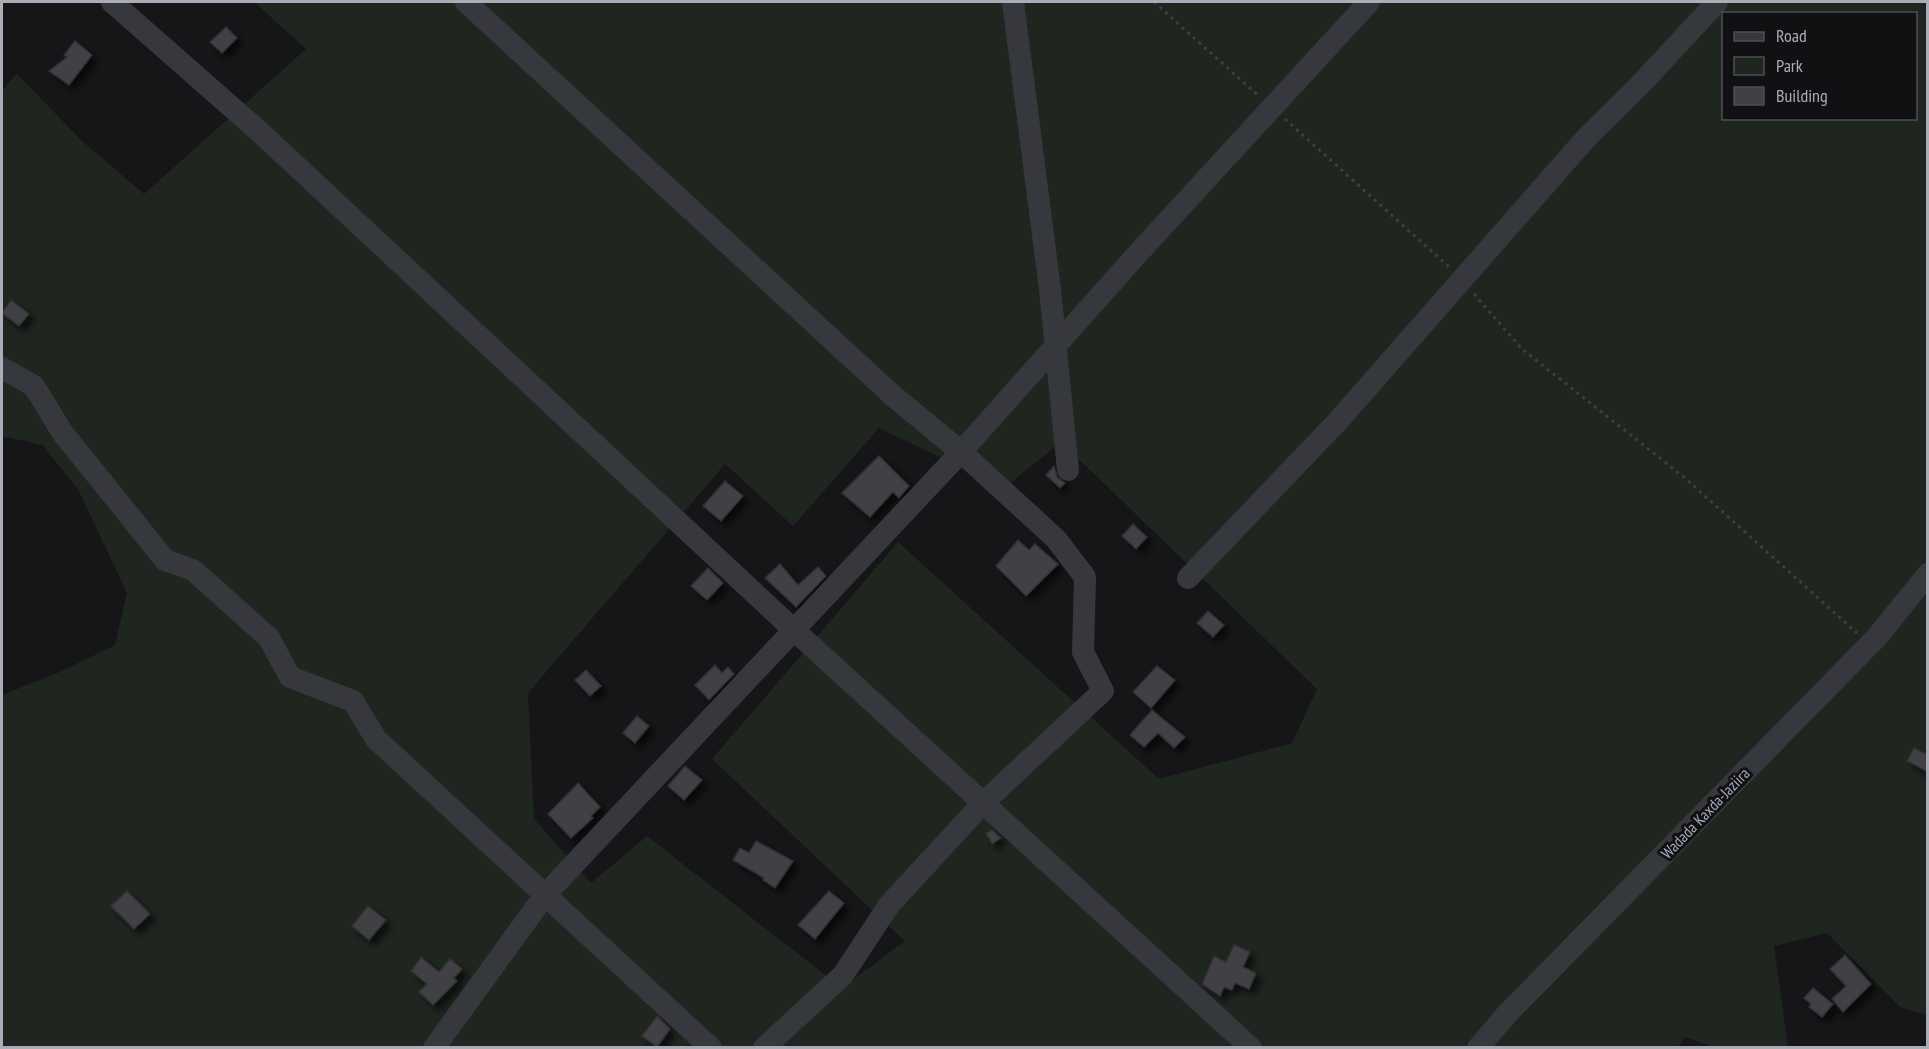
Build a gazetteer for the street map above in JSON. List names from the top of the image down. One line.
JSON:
{"streets":{"street":["Wadada Kaxda-Jaziira"]},"legend":["Road","Park","Building"]}
